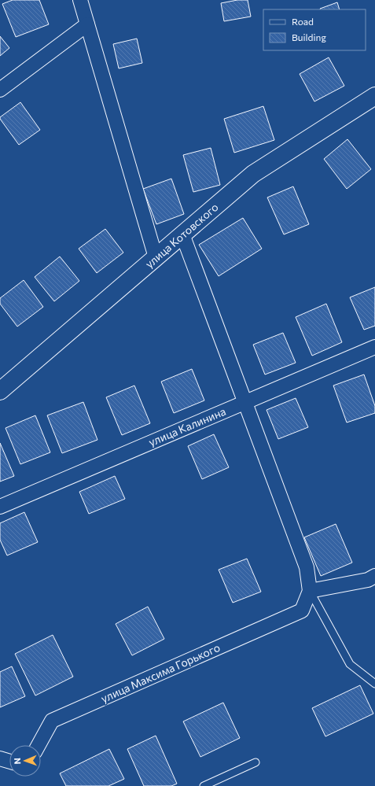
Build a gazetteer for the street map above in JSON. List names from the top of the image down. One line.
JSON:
{"streets":{"street":["улица Котовского","улица Калинина","улица Максима Горького"]},"legend":["Road","Building"],"north":"left"}
